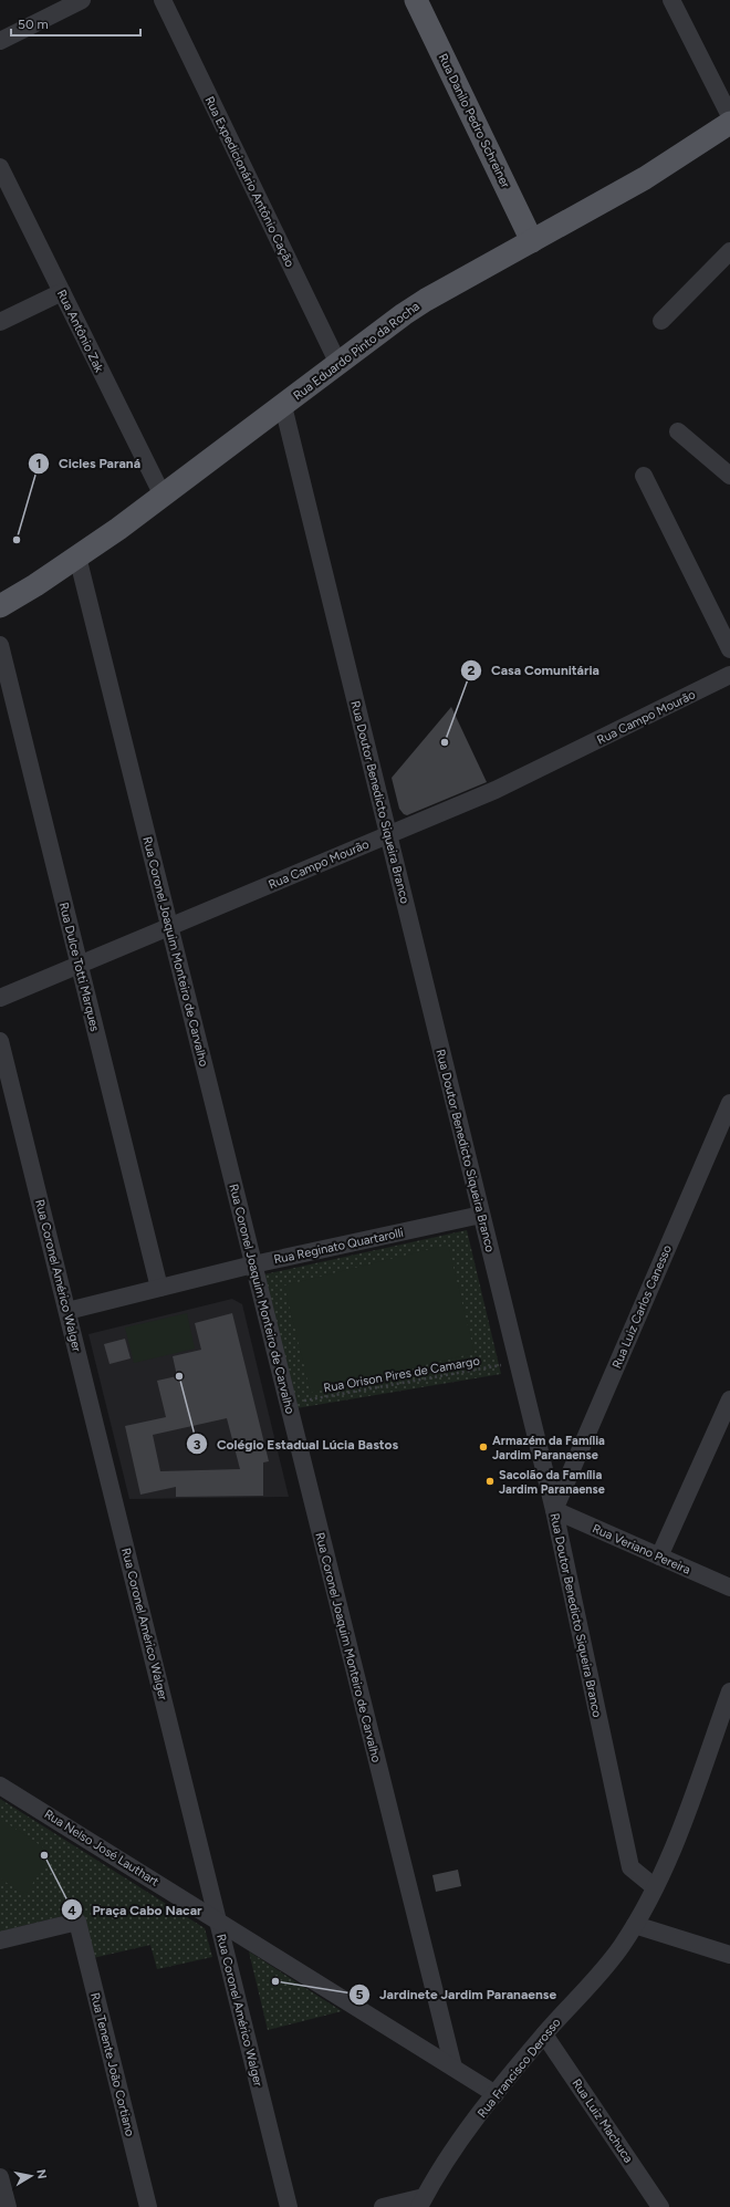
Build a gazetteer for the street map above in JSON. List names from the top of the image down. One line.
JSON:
{"streets":{"main road":["Rua Danilo Pedro Schreiner","Rua Eduardo Pinto da Rocha"],"street":["Rua Expedicionário Antônio Cação","Rua Antônio Zak","Rua Campo Mourão","Rua Doutor Benedicto Siqueira Branco","Rua Coronel Joaquim Monteiro de Carvalho","Rua Dulce Totti Marques","Rua Reginato Quartarolli","Rua Coronel Américo Walger","Rua Luiz Carlos Canesso","Rua Veriano Pereira","Rua Nelso José Lauthart","Rua Tenente João Cortiano","Rua Francisco Derosso","Rua Luiz Machuca"],"path":["Rua Orison Pires de Camargo"]},"crossings":[["Rua Danilo Pedro Schreiner","Rua Eduardo Pinto da Rocha"],["Rua Expedicionário Antônio Cação","Rua Eduardo Pinto da Rocha"],["Rua Antônio Zak","Rua Eduardo Pinto da Rocha"],["Rua Eduardo Pinto da Rocha","Rua Doutor Benedicto Siqueira Branco"],["Rua Eduardo Pinto da Rocha","Rua Coronel Joaquim Monteiro de Carvalho"],["Rua Campo Mourão","Rua Doutor Benedicto Siqueira Branco"],["Rua Campo Mourão","Rua Coronel Joaquim Monteiro de Carvalho"],["Rua Campo Mourão","Rua Dulce Totti Marques"],["Rua Doutor Benedicto Siqueira Branco","Rua Reginato Quartarolli"],["Rua Doutor Benedicto Siqueira Branco","Rua Luiz Carlos Canesso"],["Rua Doutor Benedicto Siqueira Branco","Rua Orison Pires de Camargo"],["Rua Doutor Benedicto Siqueira Branco","Rua Veriano Pereira"],["Rua Doutor Benedicto Siqueira Branco","Rua Francisco Derosso"],["Rua Coronel Joaquim Monteiro de Carvalho","Rua Reginato Quartarolli"],["Rua Coronel Joaquim Monteiro de Carvalho","Rua Orison Pires de Camargo"],["Rua Coronel Joaquim Monteiro de Carvalho","Rua Nelso José Lauthart"],["Rua Dulce Totti Marques","Rua Reginato Quartarolli"],["Rua Reginato Quartarolli","Rua Coronel Américo Walger"],["Rua Coronel Américo Walger","Rua Nelso José Lauthart"],["Rua Luiz Carlos Canesso","Rua Veriano Pereira"],["Rua Nelso José Lauthart","Rua Francisco Derosso"],["Rua Francisco Derosso","Rua Luiz Machuca"]],"places":["Cicles Paraná","Casa Comunitária","Colégio Estadual Lúcia Bastos","Armazém da Família Jardim Paranaense","Sacolão da Família Jardim Paranaense","Praça Cabo Nacar","Jardinete Jardim Paranaense"],"scale_bar":"50 m","north":"right"}
